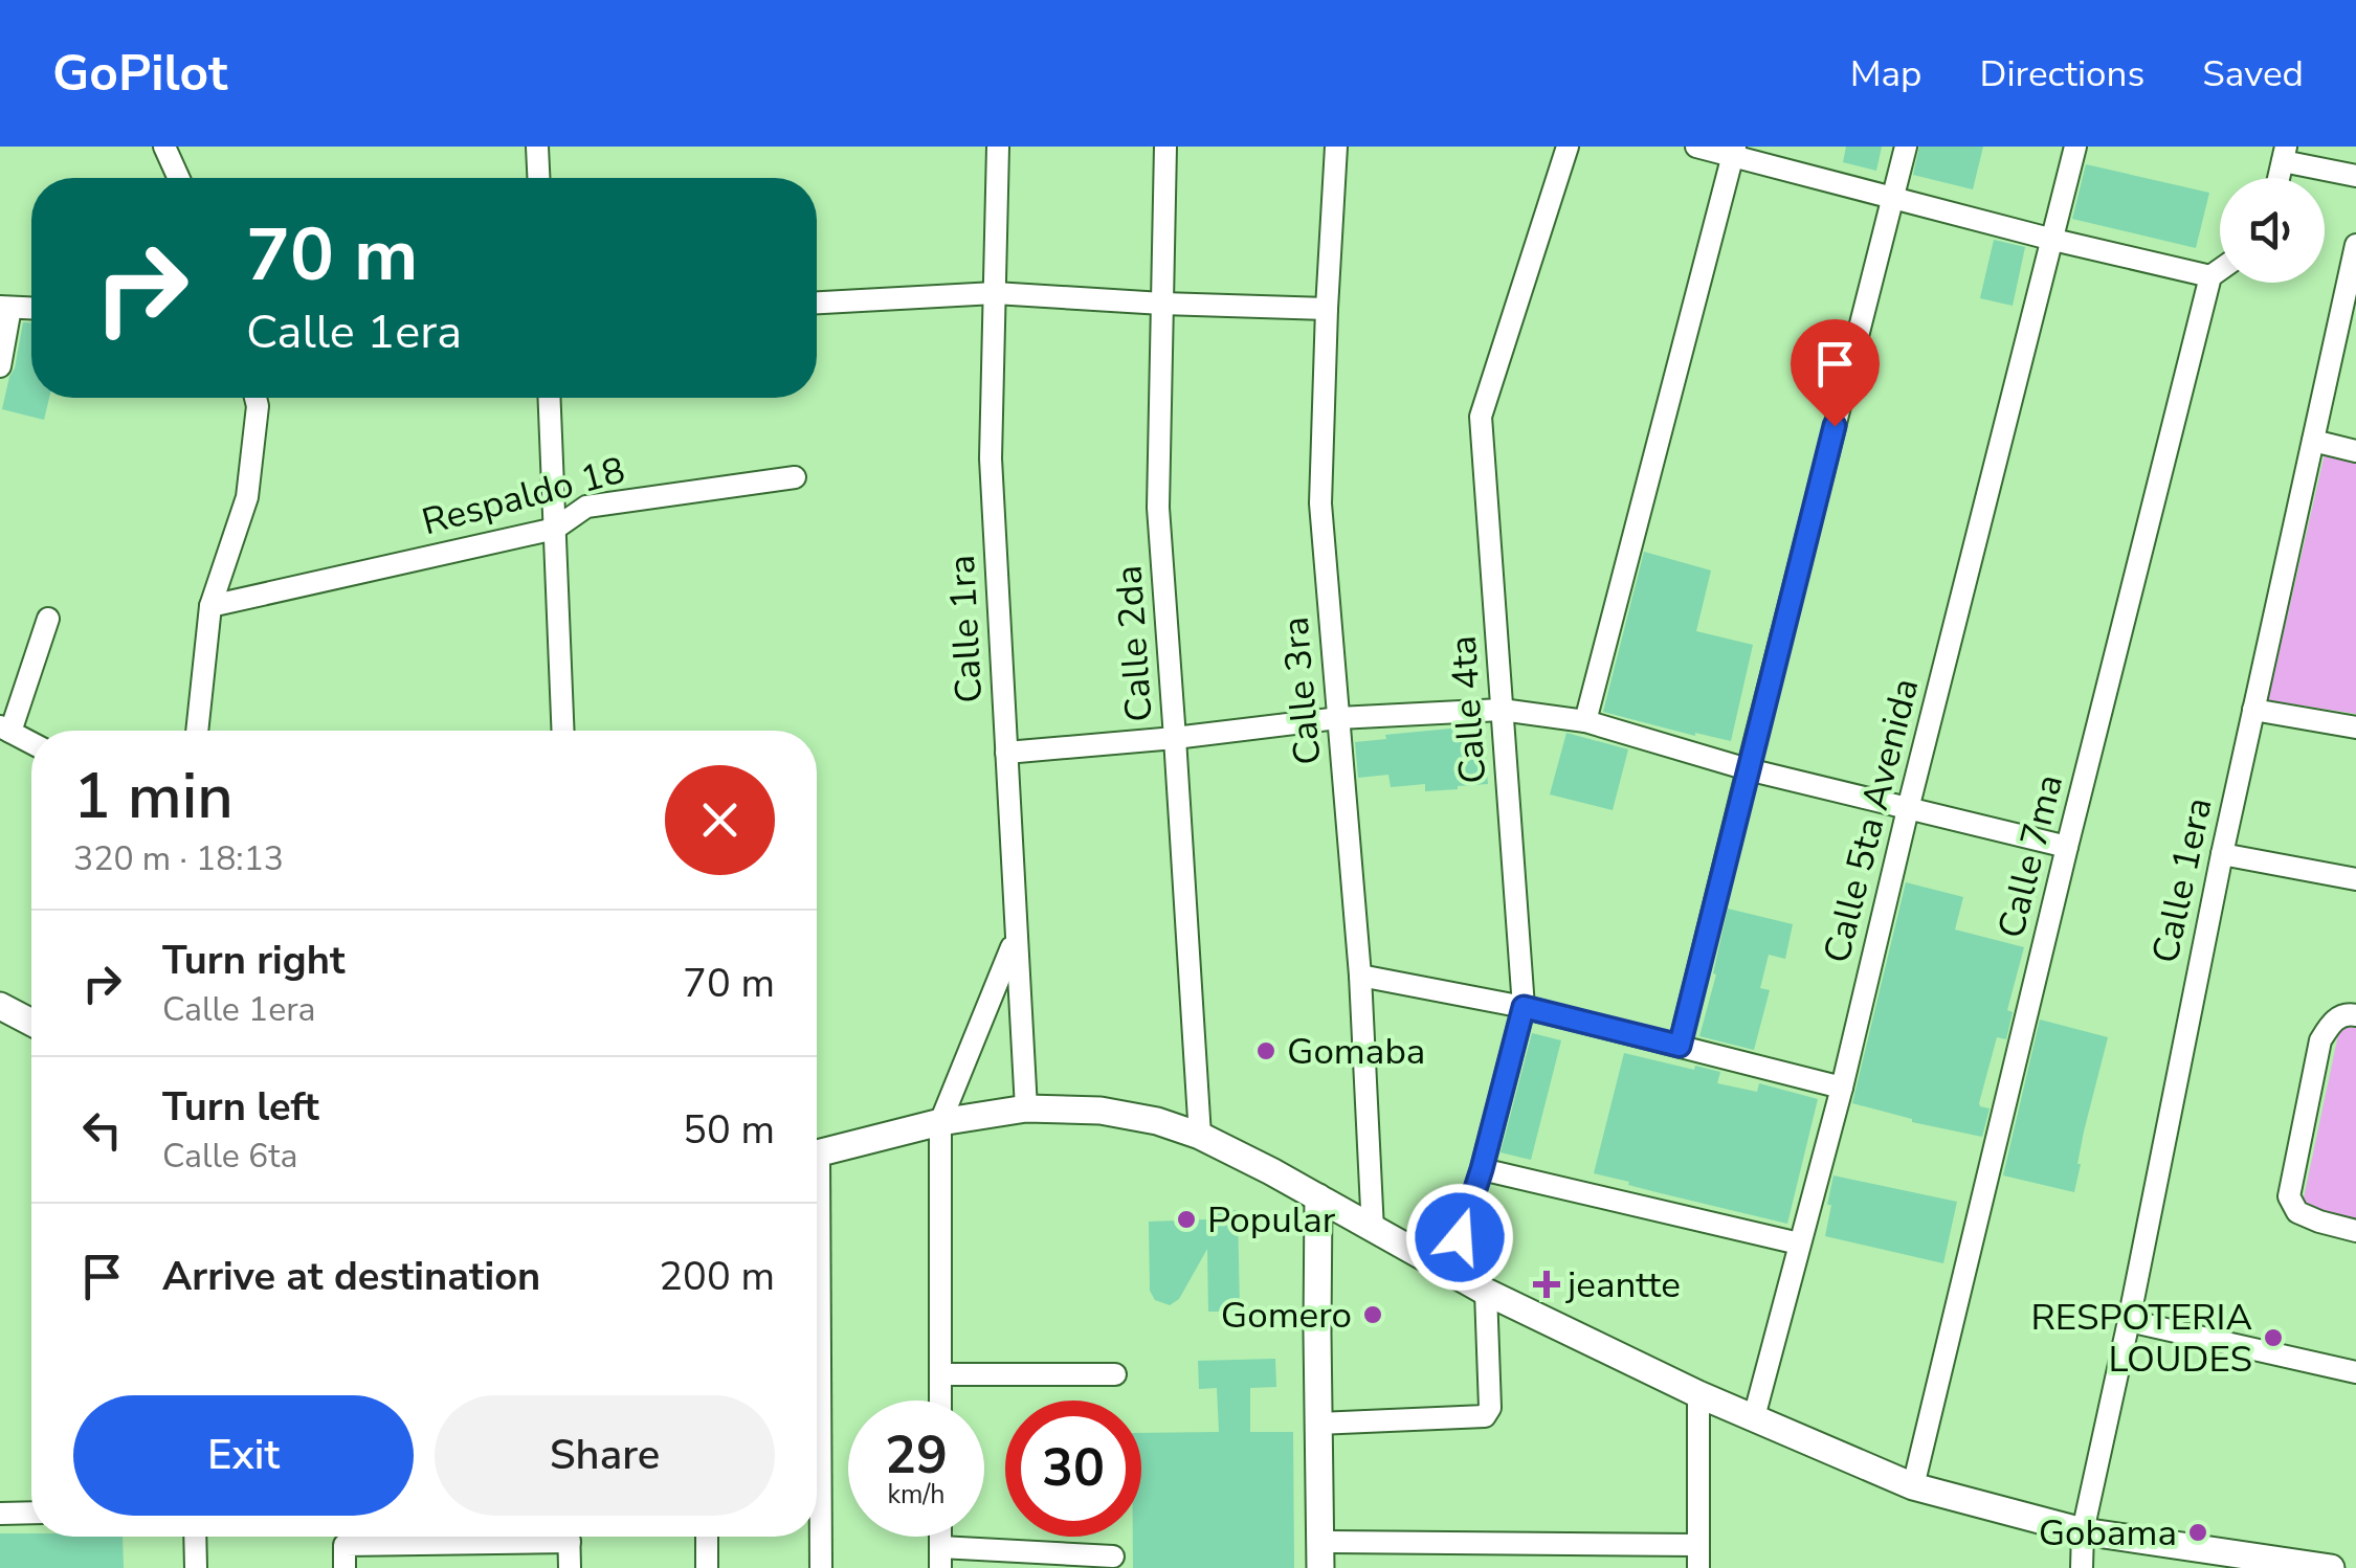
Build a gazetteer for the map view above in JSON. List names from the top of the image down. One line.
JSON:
{"streets":{"street":["Respaldo 18","Calle 1ra","Calle 2da","Calle 3ra","Calle 4ta","Calle 5ta Avenida","Calle 7ma","Calle 1era"]},"places":{"other":["Gomaba","Popular","Gomero","RESPOTERIA LOUDES","Gobama"],"health":["jeantte"]},"page":{"header":"GoPilot","nav":["Map","Directions","Saved"],"turn":["70 m","Calle 1era"],"heading":["1 min","320 m · 18:13"],"list":[{"name":"Turn right","note":"Calle 1era","value":"70 m"},{"name":"Turn left","note":"Calle 6ta","value":"50 m"},{"name":"Arrive at destination","value":"200 m"}],"buttons":["Exit","Share"],"speed":"29 km/h","limit":"30"}}
